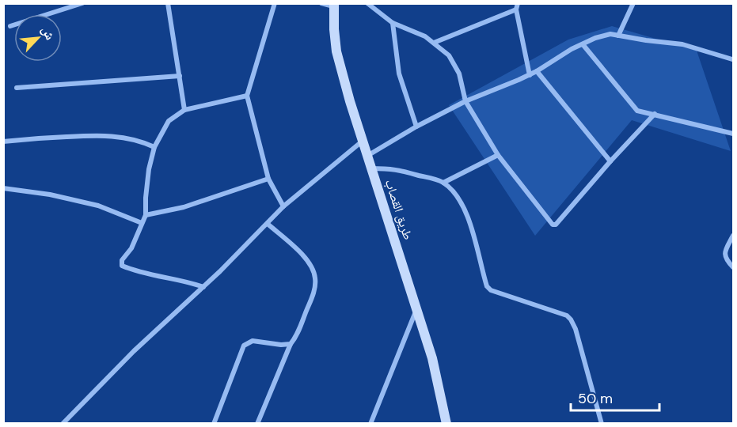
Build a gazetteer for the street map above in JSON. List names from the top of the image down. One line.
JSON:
{"streets":{"main road":["طريق القصاب"]},"scale_bar":"50 m","north":"top right"}
